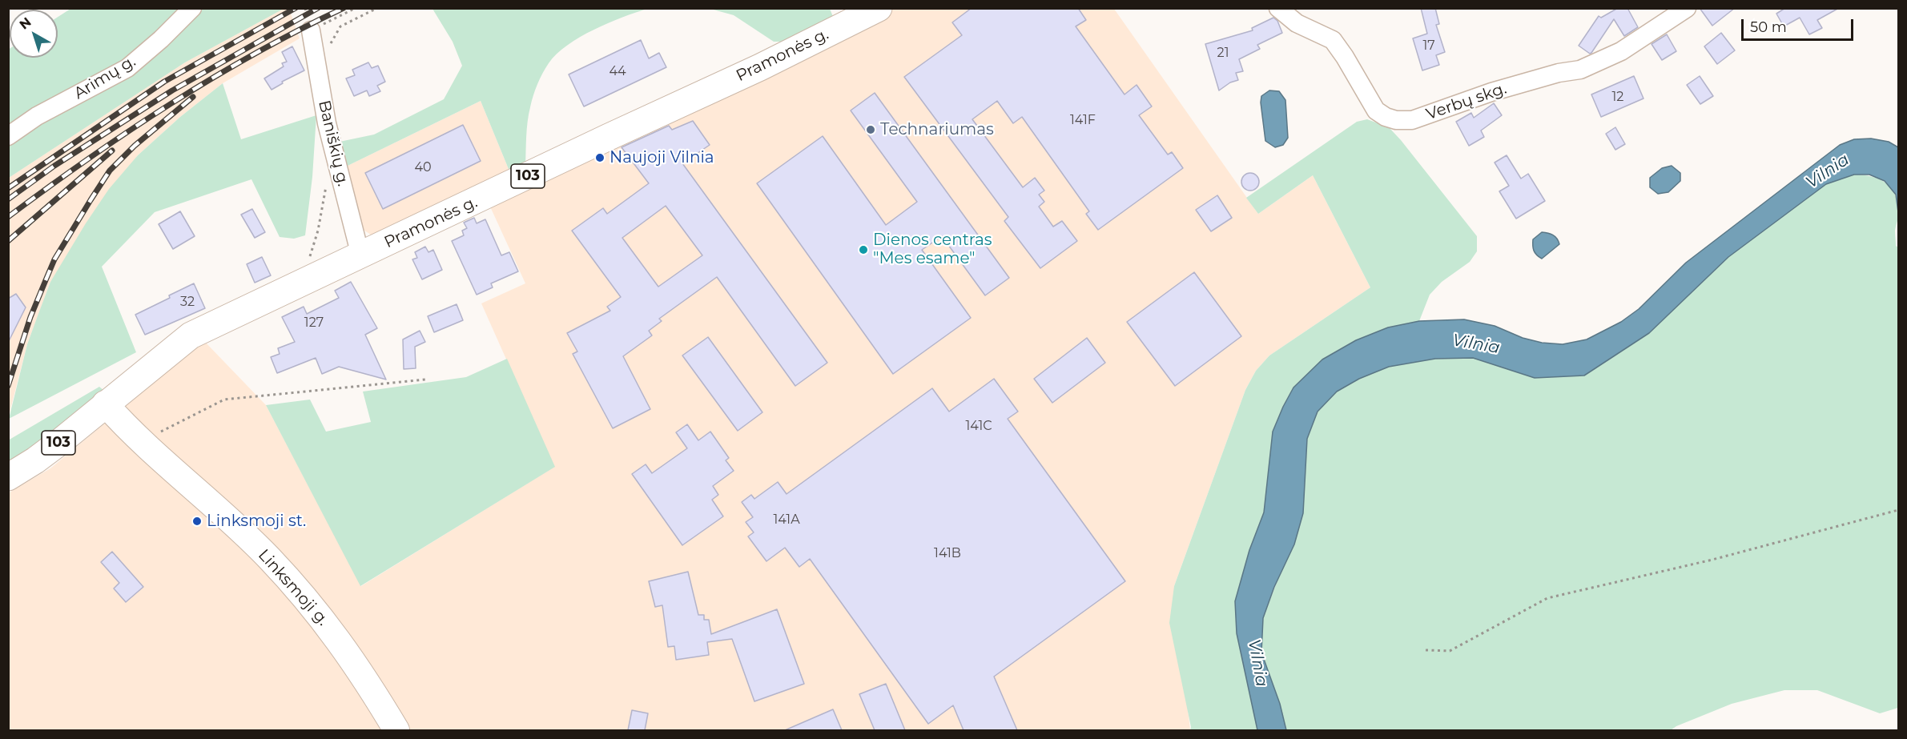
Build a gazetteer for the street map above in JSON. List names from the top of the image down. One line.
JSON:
{"streets":{"main road":["Pramonės g.","103","Linksmoji g."],"street":["Arimų g.","Verbų skg.","Baniškių g."]},"crossings":[["Pramonės g.","Baniškių g."],["Pramonės g.","Linksmoji g."]],"water":["Vilnia"],"places":["Technariumas","Naujoji Vilnia","Dienos centras \"Mes esame\"","Linksmoji st."],"house_numbers":["17","21","44","12","141F","40","32","127","141C","141A","141B"],"scale_bar":"50 m","north":"top left"}
